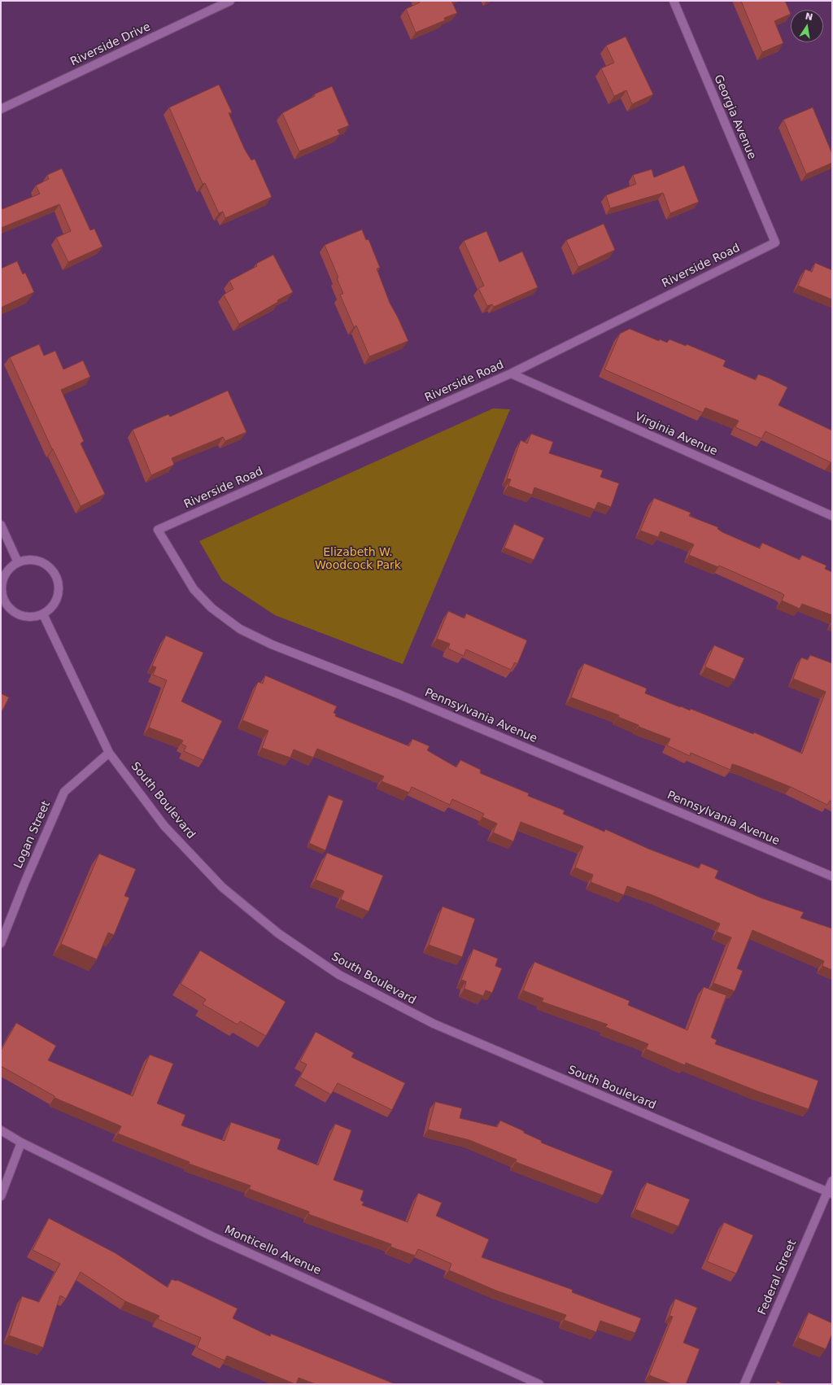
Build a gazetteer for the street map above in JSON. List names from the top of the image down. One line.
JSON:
{"streets":{"street":["Riverside Drive","Georgia Avenue","Riverside Road","Virginia Avenue","Pennsylvania Avenue","South Boulevard","Logan Street","Monticello Avenue","Federal Street"]},"crossings":[["Georgia Avenue","Riverside Road"],["Riverside Road","Virginia Avenue"],["Riverside Road","Pennsylvania Avenue"],["South Boulevard","Logan Street"],["South Boulevard","Federal Street"]],"parks":["Elizabeth W. Woodcock Park"],"north":"top"}
